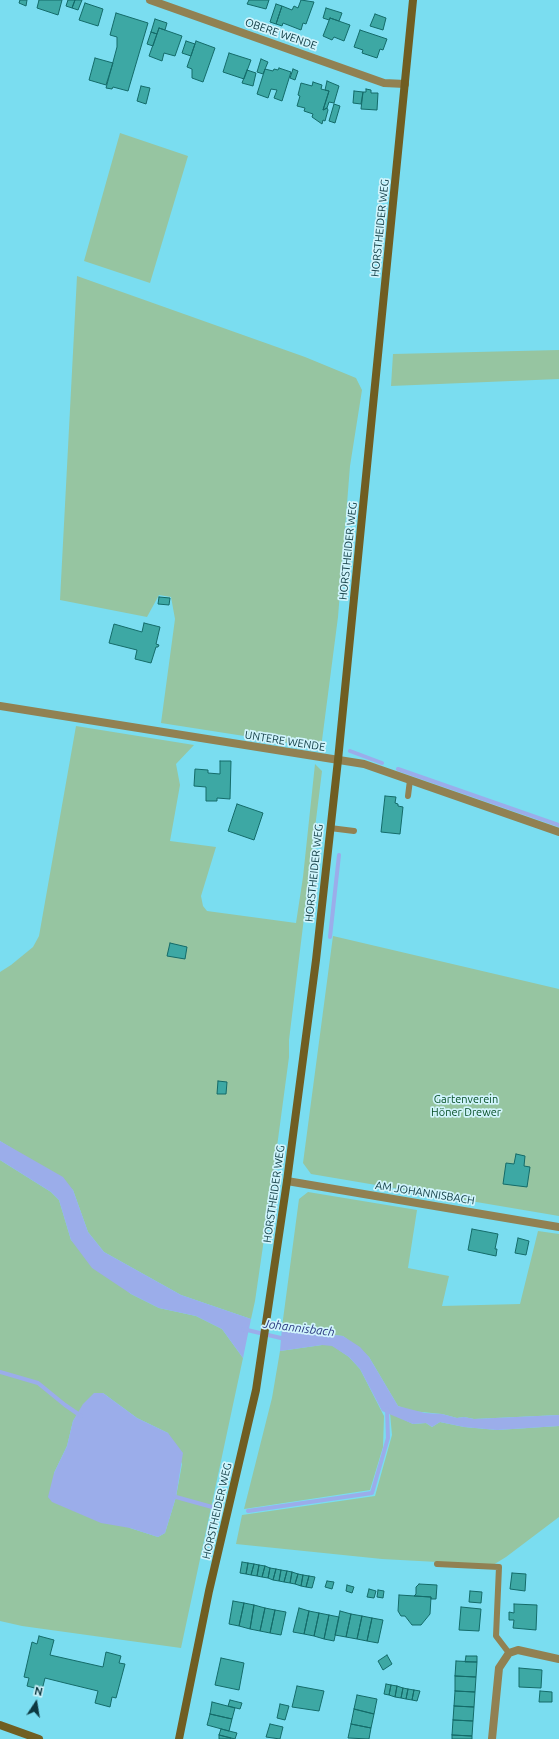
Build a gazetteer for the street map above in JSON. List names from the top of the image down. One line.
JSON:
{"streets":{"street":["OBERE WENDE","HORSTHEIDER WEG","UNTERE WENDE","AM JOHANNISBACH"]},"crossings":[["OBERE WENDE","HORSTHEIDER WEG"],["HORSTHEIDER WEG","UNTERE WENDE"],["HORSTHEIDER WEG","AM JOHANNISBACH"]],"water":["Johannisbach"],"parks":["Gartenverein Höner Drewer"],"north":"top"}
